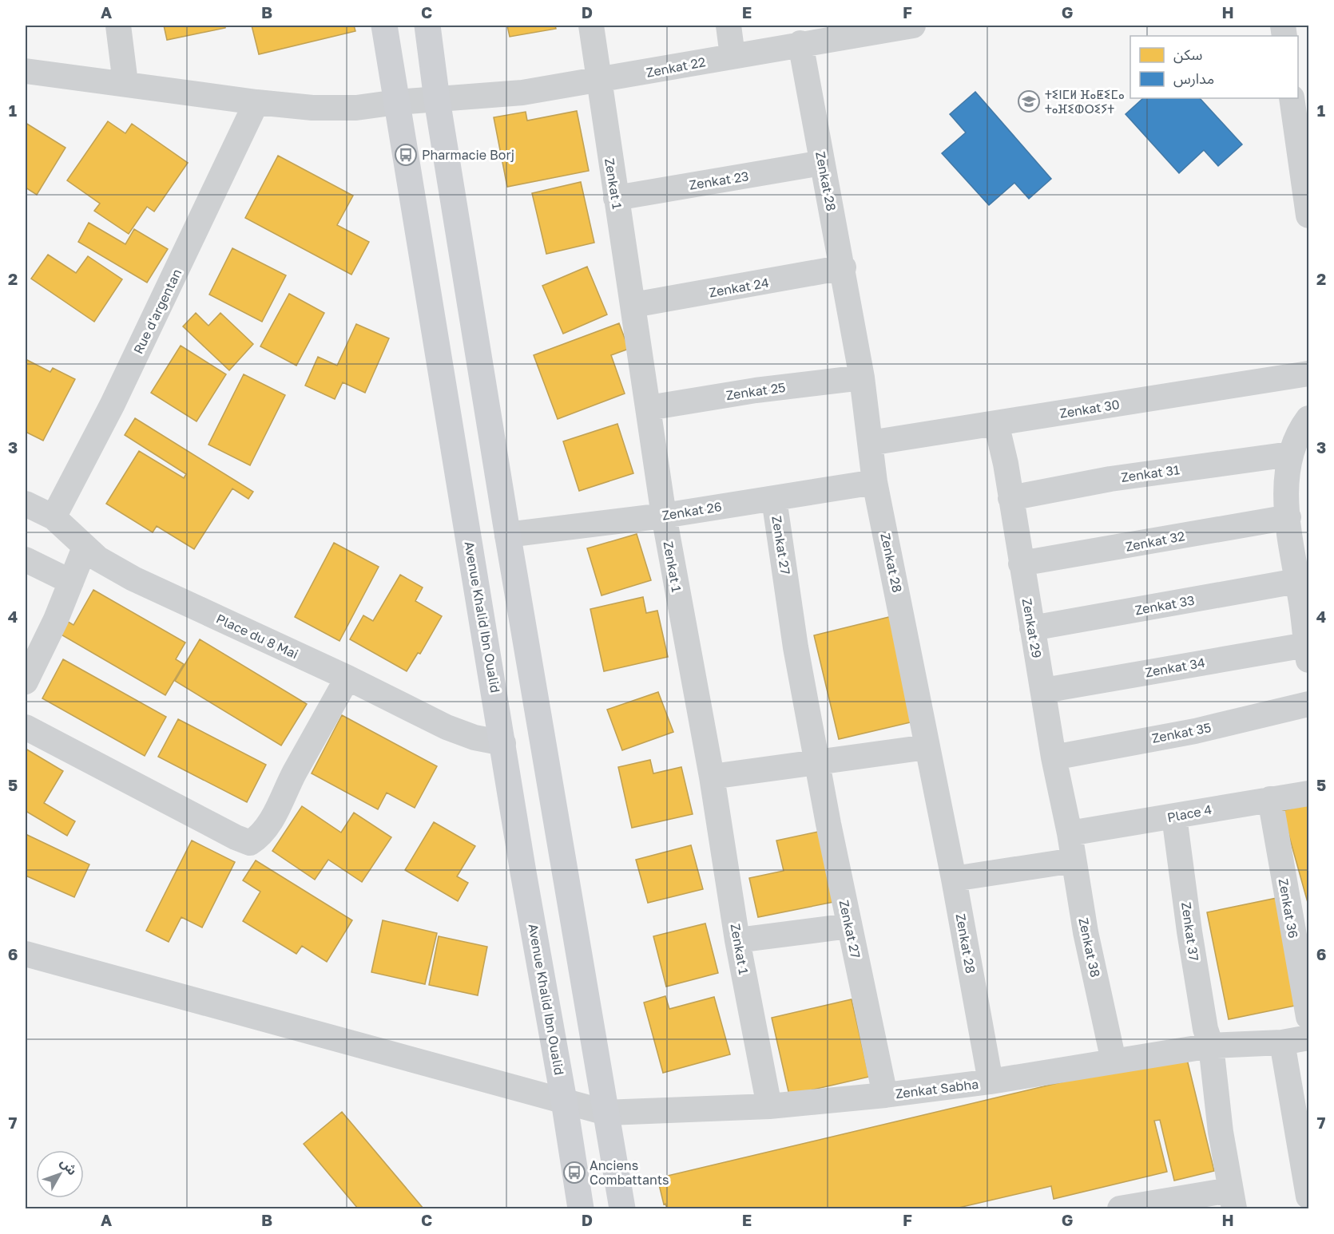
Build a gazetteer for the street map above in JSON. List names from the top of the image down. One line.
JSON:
{"streets":{"main road":["Avenue Khalid Ibn Oualid"],"street":["Zenkat 22","Zenkat 23","Zenkat 28","Zenkat 1","Zenkat 24","Rue d'argentan","Zenkat 25","Zenkat 30","Zenkat 31","Zenkat 26","Zenkat 32","Zenkat 27","Zenkat 33","Zenkat 29","Place du 8 Mai","Zenkat 34","Zenkat 35","Place 4","Zenkat 36","Zenkat 37","Zenkat 38","Zenkat Sabha"]},"crossings":[["Zenkat 22","Zenkat 28"],["Zenkat 22","Zenkat 1"],["Zenkat 22","Rue d'argentan"],["Zenkat 22","Avenue Khalid Ibn Oualid"],["Zenkat 23","Zenkat 28"],["Zenkat 23","Zenkat 1"],["Zenkat 28","Zenkat 24"],["Zenkat 28","Zenkat 25"],["Zenkat 28","Zenkat 30"],["Zenkat 28","Zenkat 26"],["Zenkat 28","Zenkat Sabha"],["Zenkat 1","Zenkat 24"],["Zenkat 1","Zenkat 25"],["Zenkat 1","Zenkat 26"],["Zenkat 1","Zenkat Sabha"],["Rue d'argentan","Place du 8 Mai"],["Zenkat 30","Zenkat 29"],["Zenkat 31","Zenkat 29"],["Zenkat 26","Zenkat 27"],["Zenkat 32","Zenkat 29"],["Zenkat 27","Zenkat Sabha"],["Zenkat 33","Zenkat 29"],["Avenue Khalid Ibn Oualid","Place du 8 Mai"],["Avenue Khalid Ibn Oualid","Zenkat Sabha"],["Zenkat 29","Zenkat 34"],["Zenkat 29","Zenkat 35"],["Zenkat 29","Place 4"],["Zenkat 29","Zenkat 38"],["Place 4","Zenkat 36"],["Place 4","Zenkat 37"],["Place 4","Zenkat 38"],["Zenkat 37","Zenkat Sabha"],["Zenkat 38","Zenkat Sabha"]],"places":{"school or university":["ⵜⵉⵏⵎⵍ ⴼⴰⵟⵉⵎⴰ ⵜⴰⴼⵉⵀⵔⵉⵢⵜ"],"bus stop":["Pharmacie Borj","Anciens Combattants"]},"legend":["سكن","مدارس"],"north":"top right","grid":{"columns":["A","B","C","D","E","F","G","H"],"rows":["1","2","3","4","5","6","7"]}}
